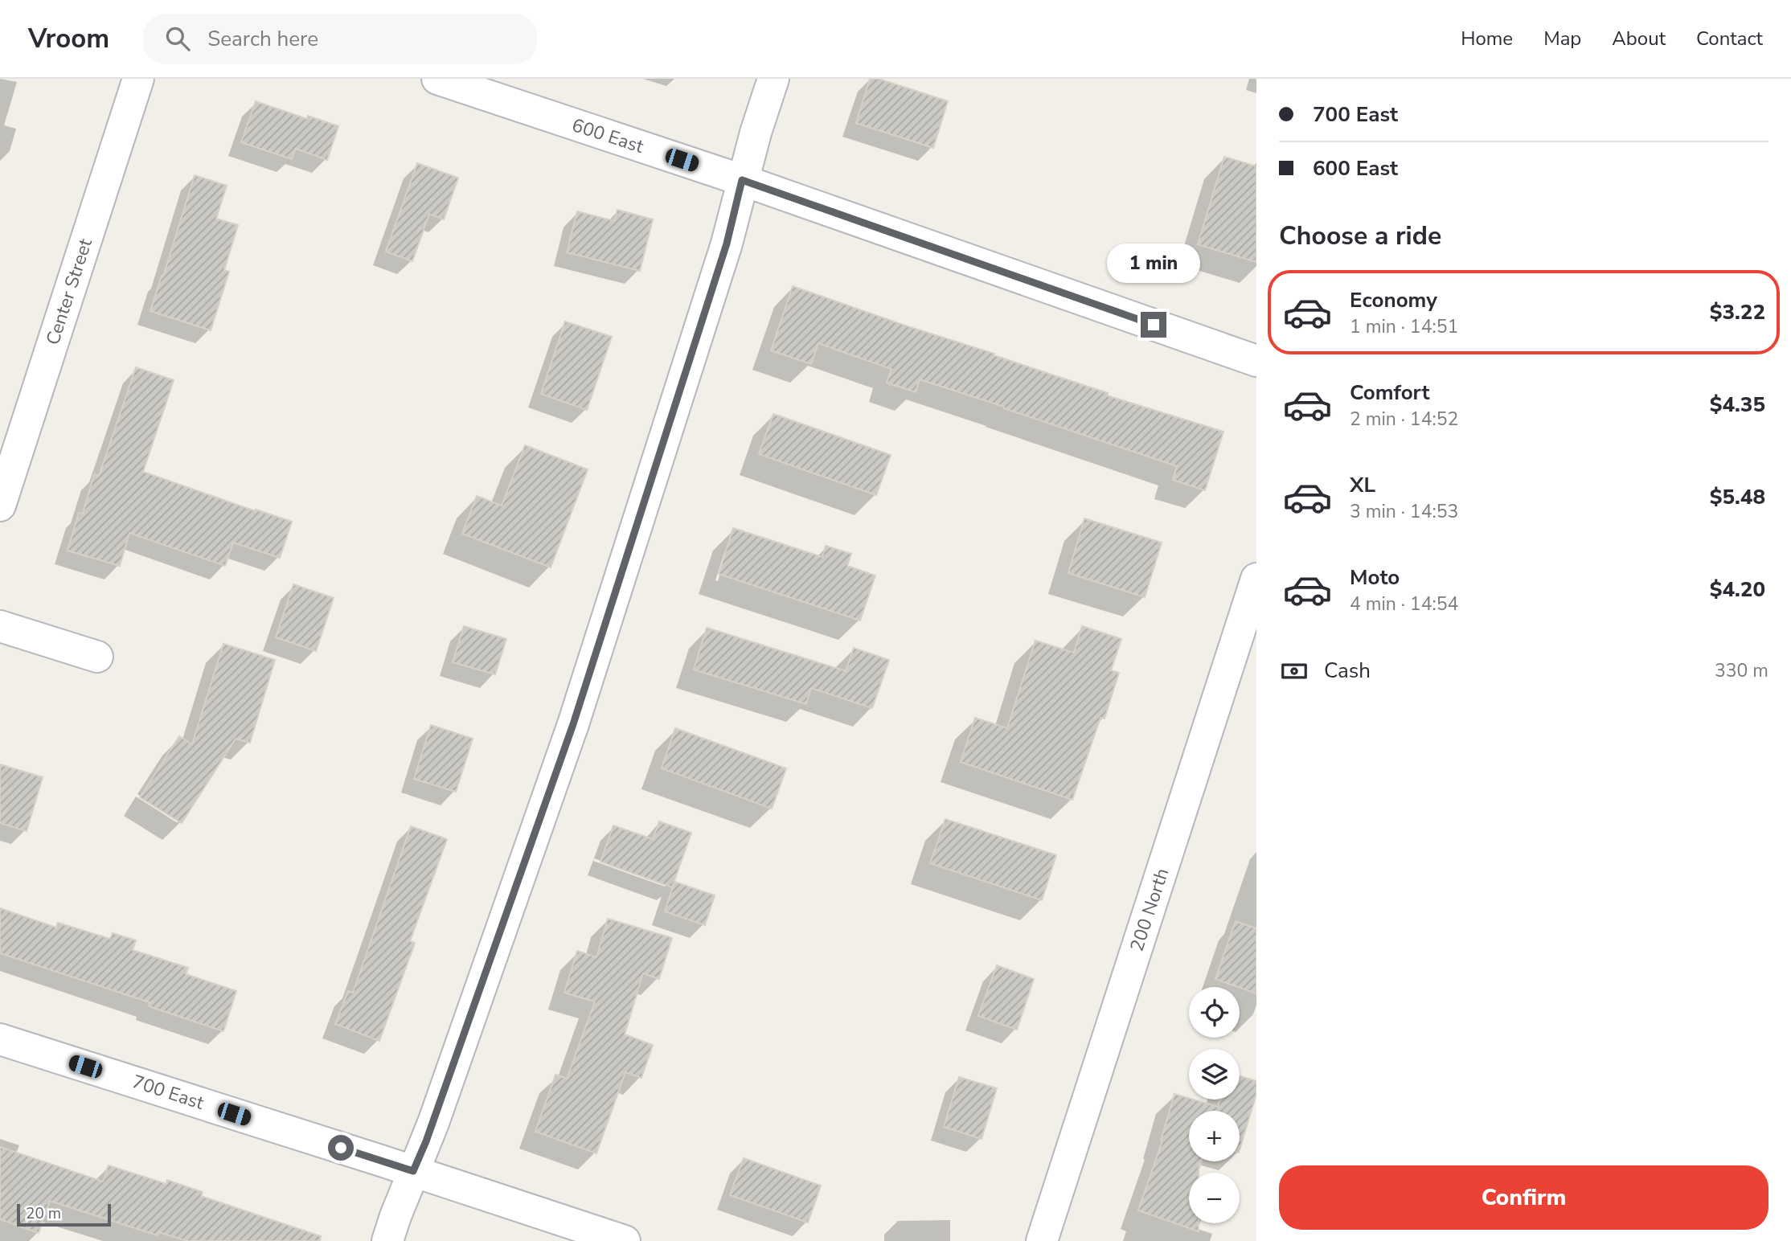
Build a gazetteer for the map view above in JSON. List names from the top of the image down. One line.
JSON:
{"streets":{"street":["600 East","Center Street","200 North","700 East"]},"scale_bar":"20 m","page":{"header":"Vroom","search":"Search here","nav":["Home","Map","About","Contact"],"banner":["700 East","600 East"],"heading":"Choose a ride","bubble":"1 min","list":[{"name":"Economy","note":"1 min · 14:51","value":"$3.22"},{"name":"Comfort","note":"2 min · 14:52","value":"$4.35"},{"name":"XL","note":"3 min · 14:53","value":"$5.48"},{"name":"Moto","note":"4 min · 14:54","value":"$4.20"}],"pay":["Cash","330 m"],"map_buttons":["+","−"],"buttons":"Confirm","scale":"20 m"}}
